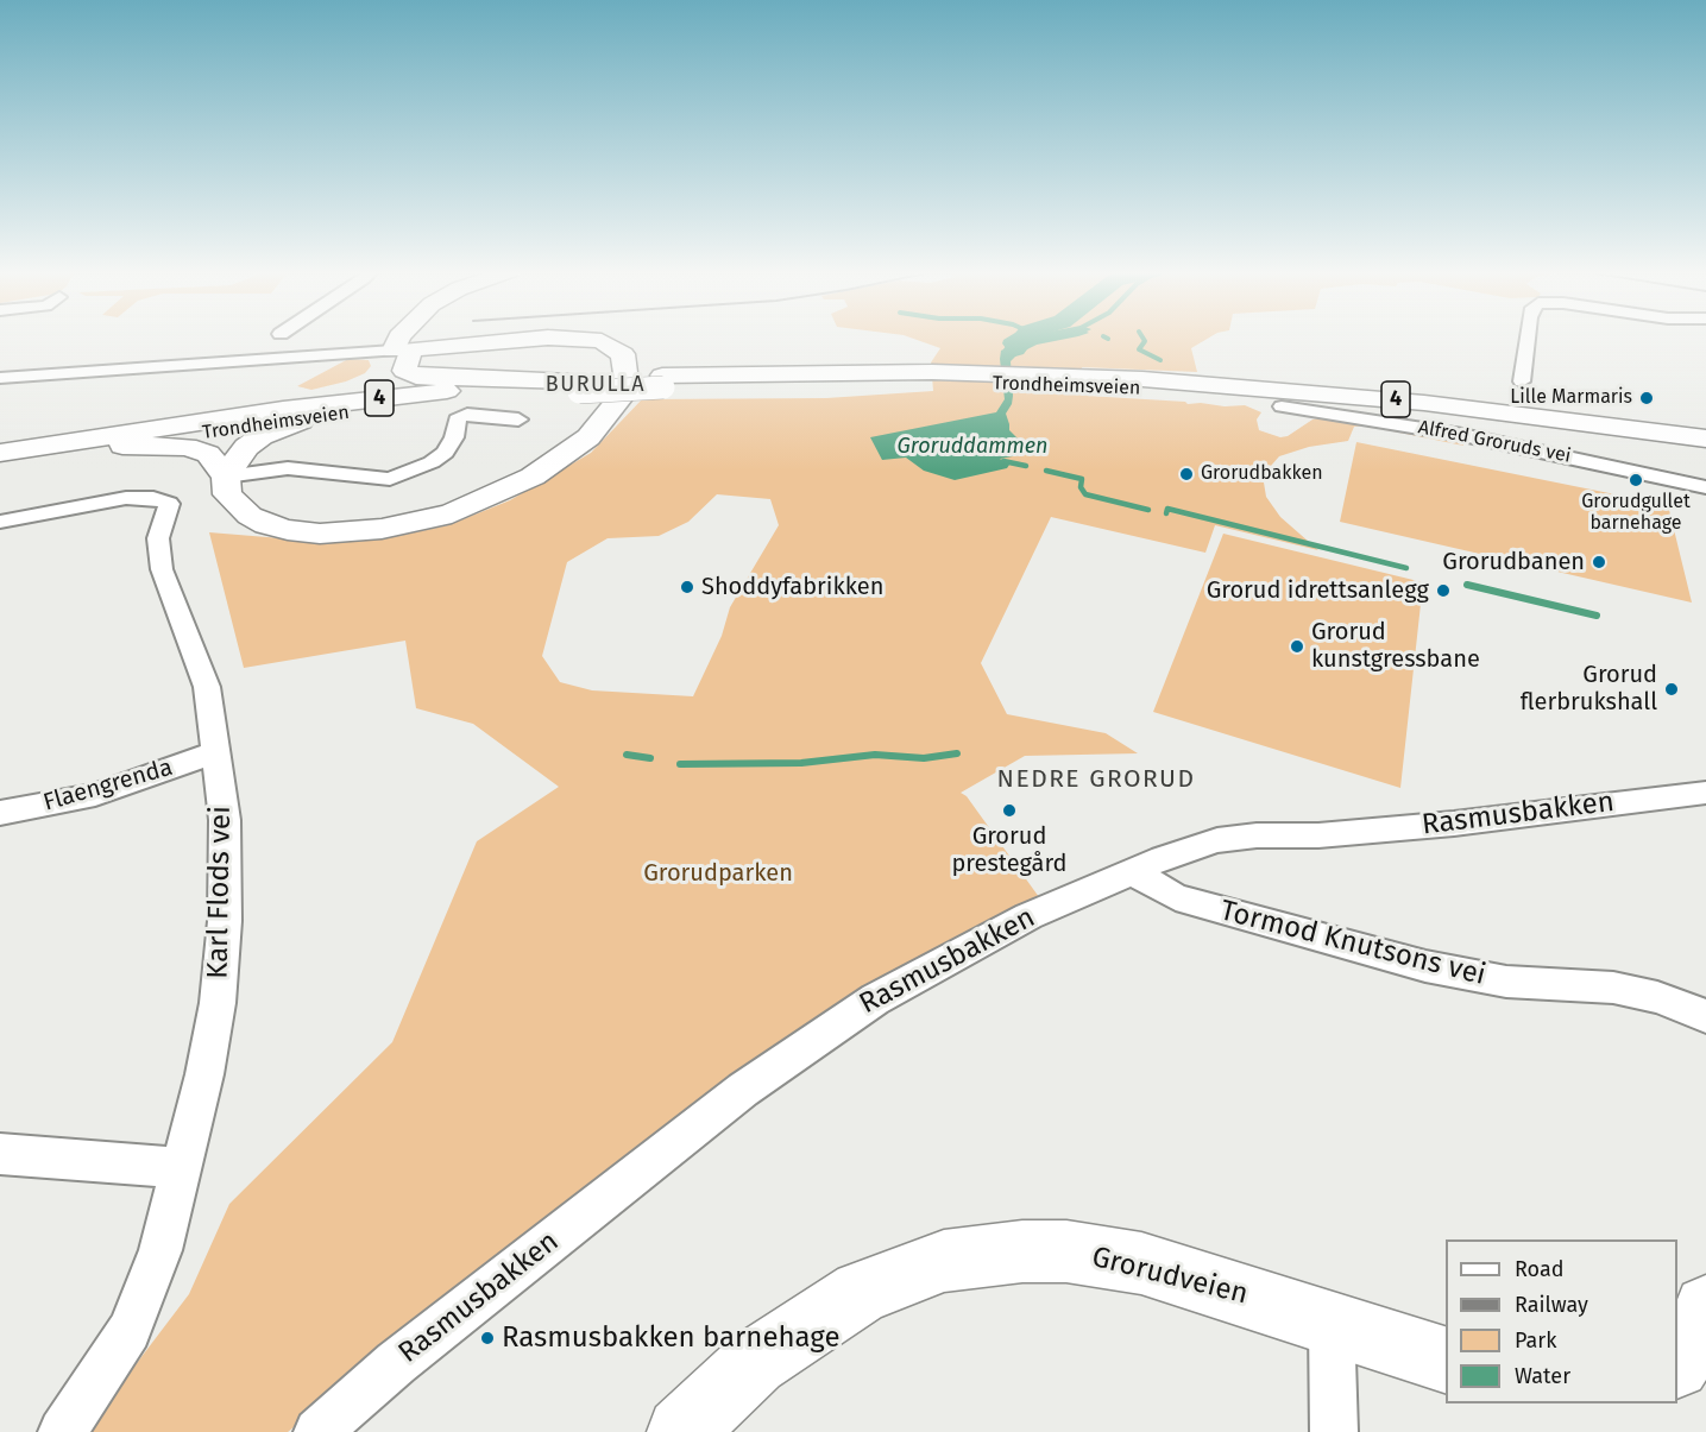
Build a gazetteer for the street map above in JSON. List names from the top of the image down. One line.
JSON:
{"streets":{"main road":["Trondheimsveien","4","Grorudveien"],"street":["Alfred Groruds vei","Flaengrenda","Rasmusbakken","Karl Flods vei","Tormod Knutsons vei"]},"crossings":[["Flaengrenda","Karl Flods vei"],["Rasmusbakken","Tormod Knutsons vei"]],"districts":["BURULLA","NEDRE GRORUD"],"water":["Groruddammen"],"parks":["Grorudparken"],"places":["Lille Marmaris","Grorudbakken","Grorudgullet barnehage","Grorudbanen","Shoddyfabrikken","Grorud idrettsanlegg","Grorud kunstgressbane","Grorud flerbrukshall","Grorud prestegård","Rasmusbakken barnehage"],"legend":["Road","Railway","Park","Water"]}
